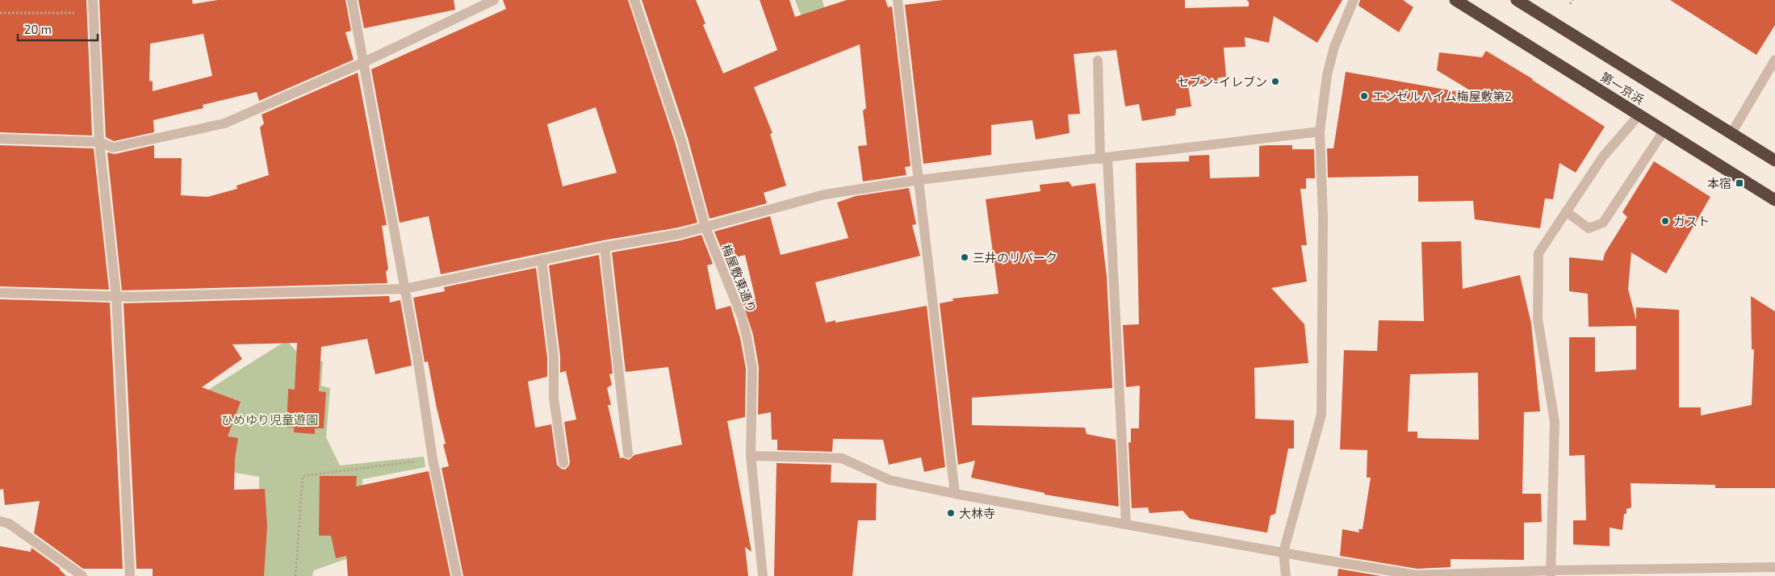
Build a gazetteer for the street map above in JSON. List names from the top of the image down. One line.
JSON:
{"streets":{"highway":["第一京浜"],"street":["梅屋敷東通り"]},"parks":["ひめゆり児童遊園"],"places":{"other":["セブン-イレブン","エンゼルハイム梅屋敷第2","ガスト","三井のリパーク","大林寺"],"transit":["本宿"]},"scale_bar":"20 m"}
